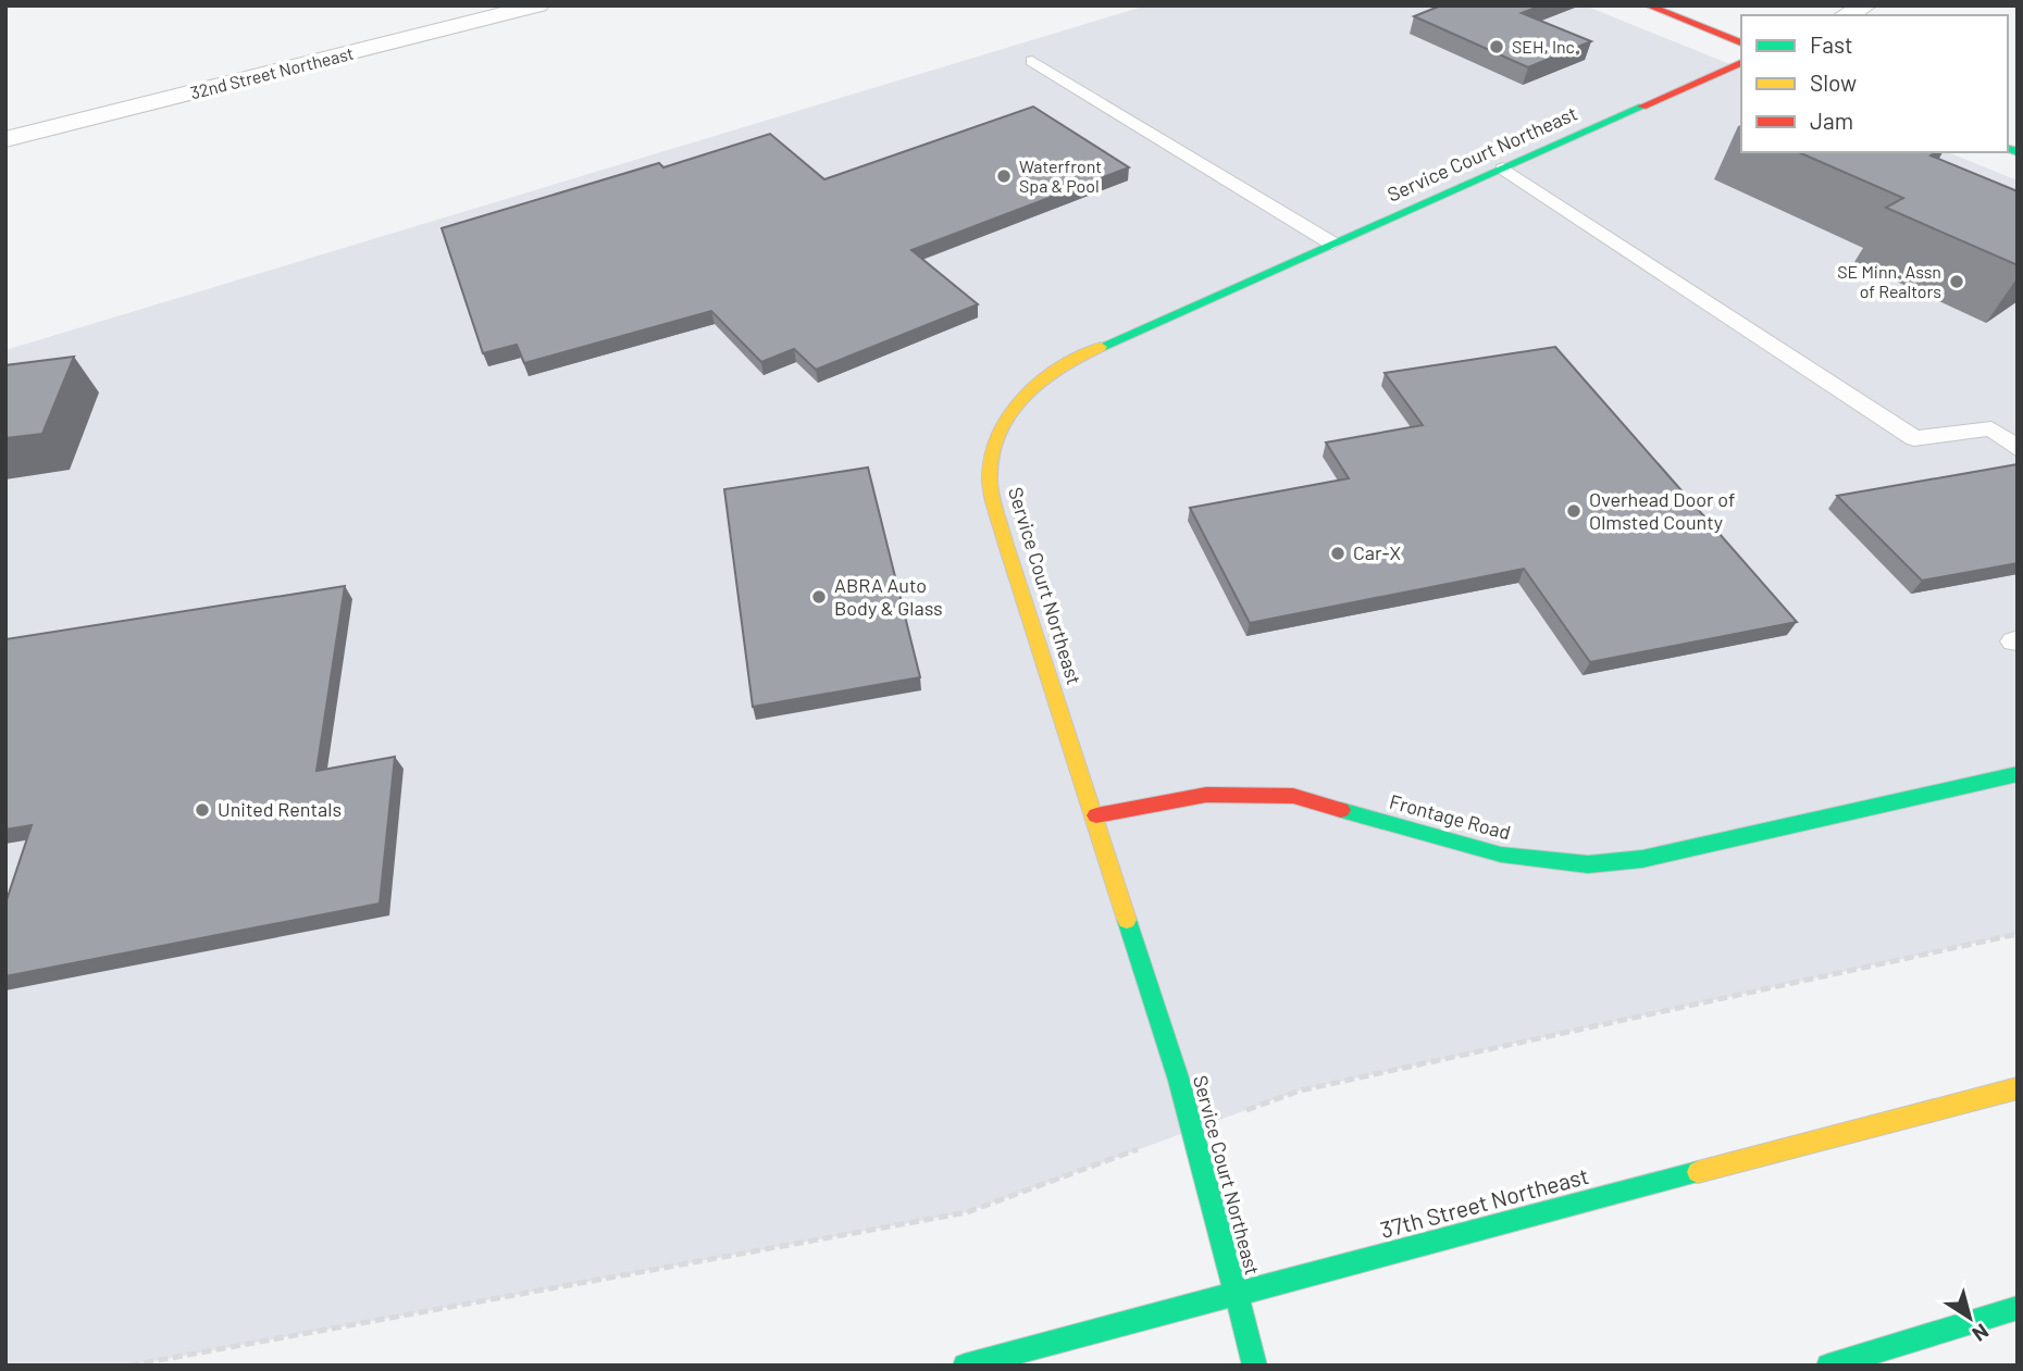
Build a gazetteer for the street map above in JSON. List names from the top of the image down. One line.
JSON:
{"streets":{"street":["32nd Street Northeast","Service Court Northeast","Frontage Road","37th Street Northeast"]},"crossings":[["Service Court Northeast","Frontage Road"],["Service Court Northeast","37th Street Northeast"]],"places":["SEH, Inc.","Waterfront Spa & Pool","SE Minn. Assn of Realtors","Overhead Door of Olmsted County","Car-X","ABRA Auto Body & Glass","United Rentals"],"legend":["Fast","Slow","Jam"],"north":"bottom right"}
